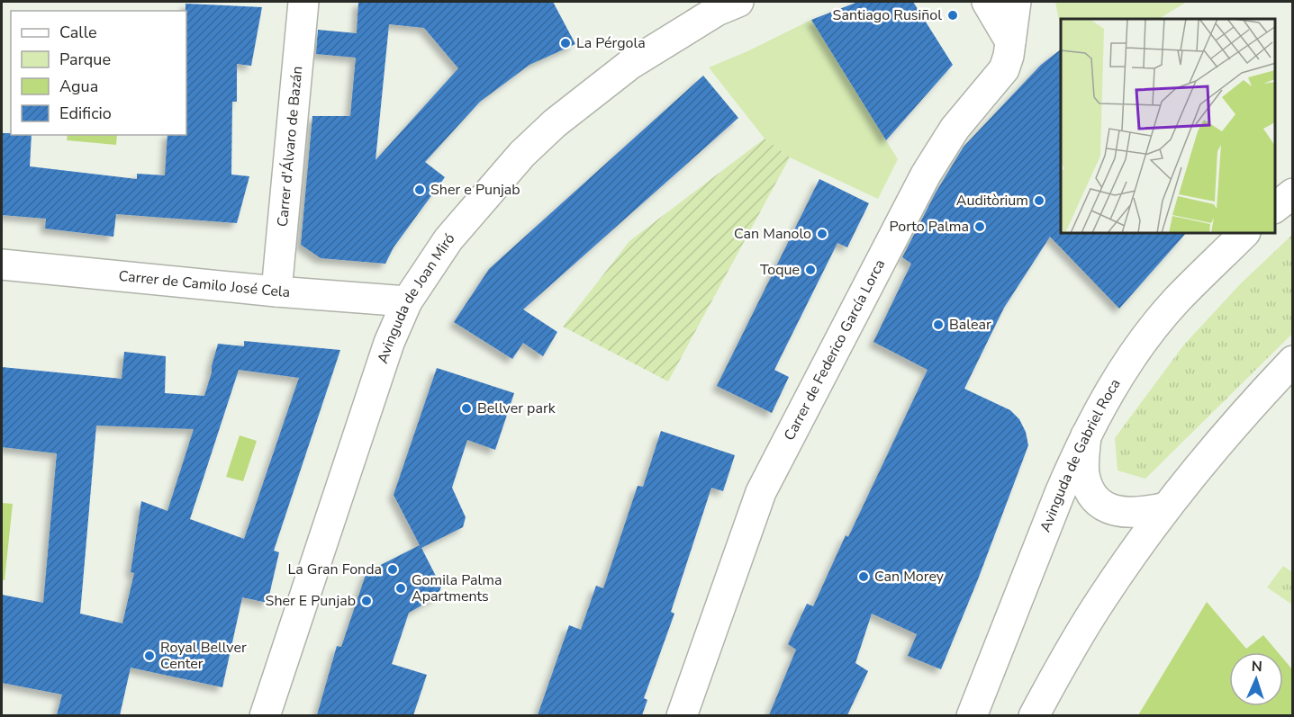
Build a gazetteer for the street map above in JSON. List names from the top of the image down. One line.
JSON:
{"streets":{"main road":["Carrer d'Álvaro de Bazán","Carrer de Camilo José Cela","Avinguda de Joan Miró","Carrer de Federico García Lorca","Avinguda de Gabriel Roca"]},"crossings":[["Carrer d'Álvaro de Bazán","Carrer de Camilo José Cela"],["Carrer de Camilo José Cela","Avinguda de Joan Miró"]],"places":["Santiago Rusiñol","La Pérgola","Sher e Punjab","Auditòrium","Porto Palma","Can Manolo","Toque","Balear","Bellver park","La Gran Fonda","Can Morey","Gomila Palma Apartments","Sher E Punjab","Royal Bellver Center"],"legend":["Calle","Parque","Agua","Edificio"],"north":"top"}
